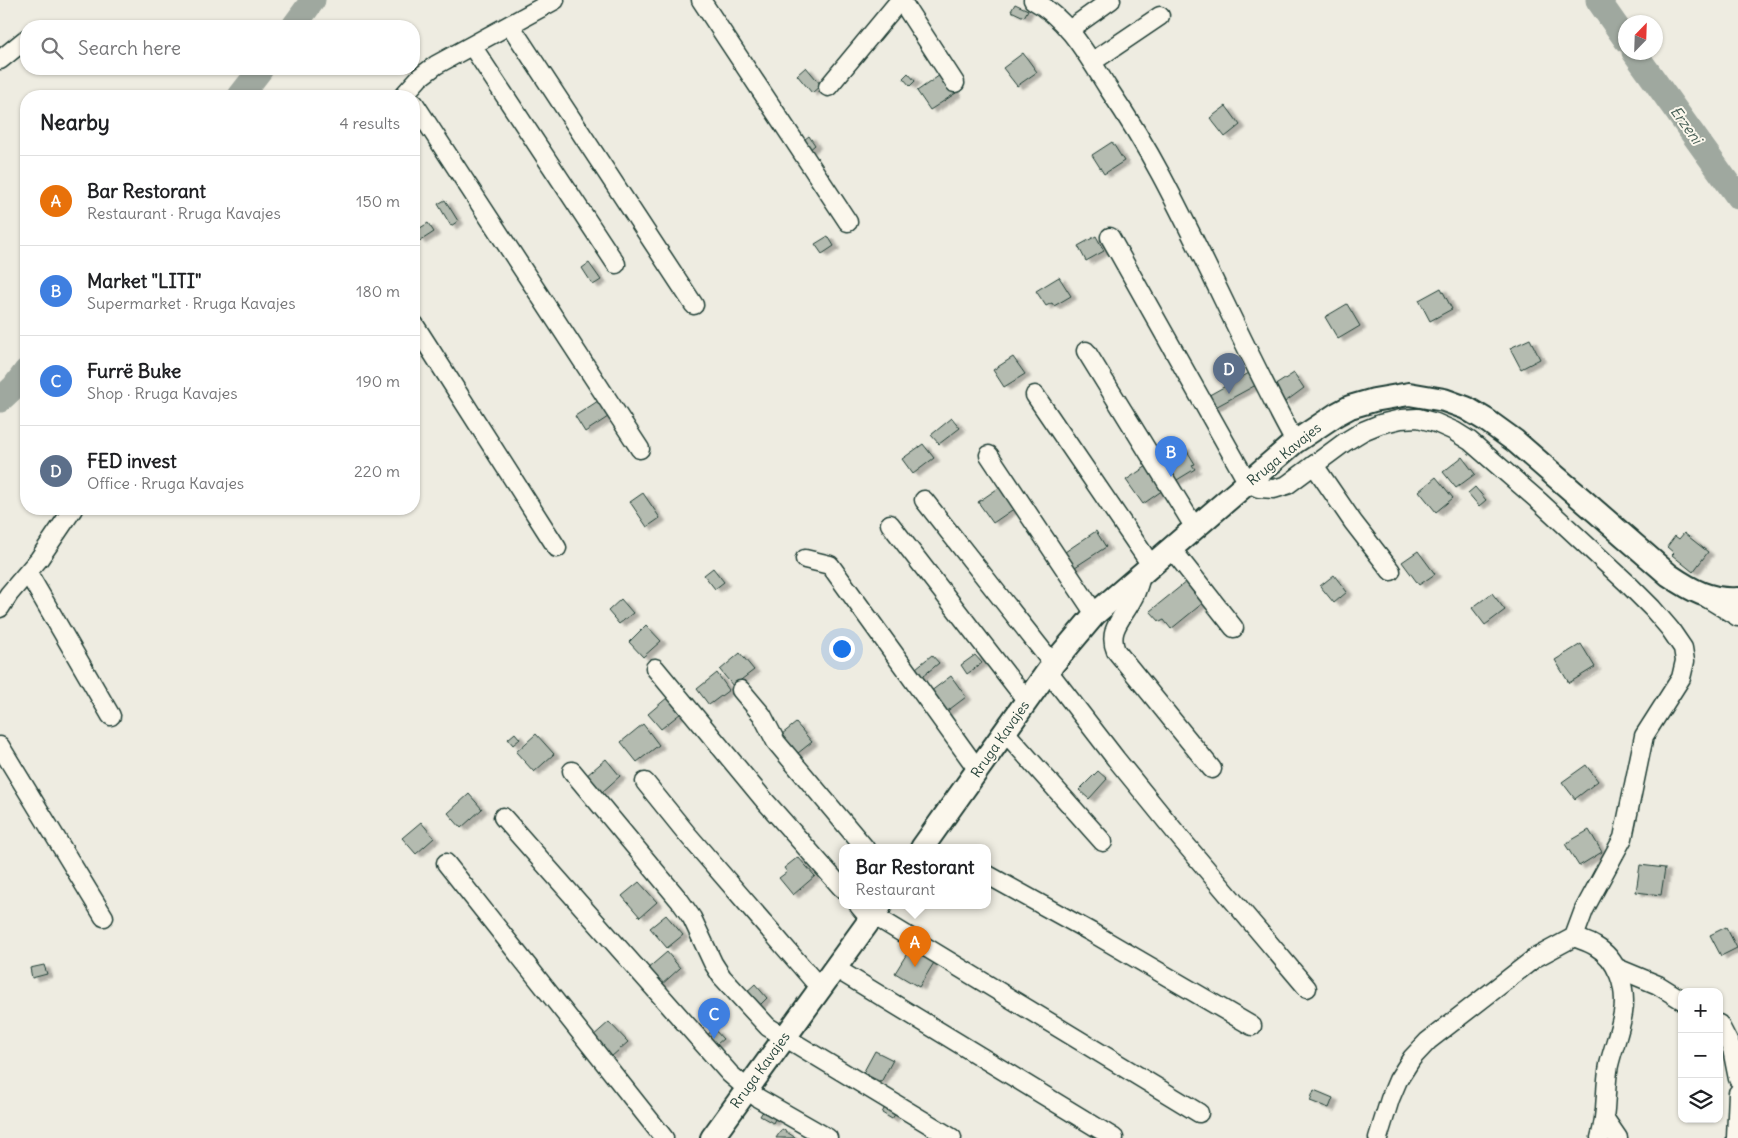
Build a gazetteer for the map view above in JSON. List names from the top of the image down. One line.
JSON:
{"streets":{"main road":["Rruga Kavajes"]},"water":["Erzeni"],"north":"top right","page":{"search":"Search here","heading":["Nearby","4 results"],"list":[{"mark":"A","name":"Bar Restorant","note":"Restaurant · Rruga Kavajes","value":"150 m"},{"mark":"B","name":"Market \"LITI\"","note":"Supermarket · Rruga Kavajes","value":"180 m"},{"mark":"C","name":"Furrë Buke","note":"Shop · Rruga Kavajes","value":"190 m"},{"mark":"D","name":"FED invest","note":"Office · Rruga Kavajes","value":"220 m"}],"pins":["D","B","A","C"],"popup":["Bar Restorant","Restaurant"],"map_buttons":["+","−"]}}
